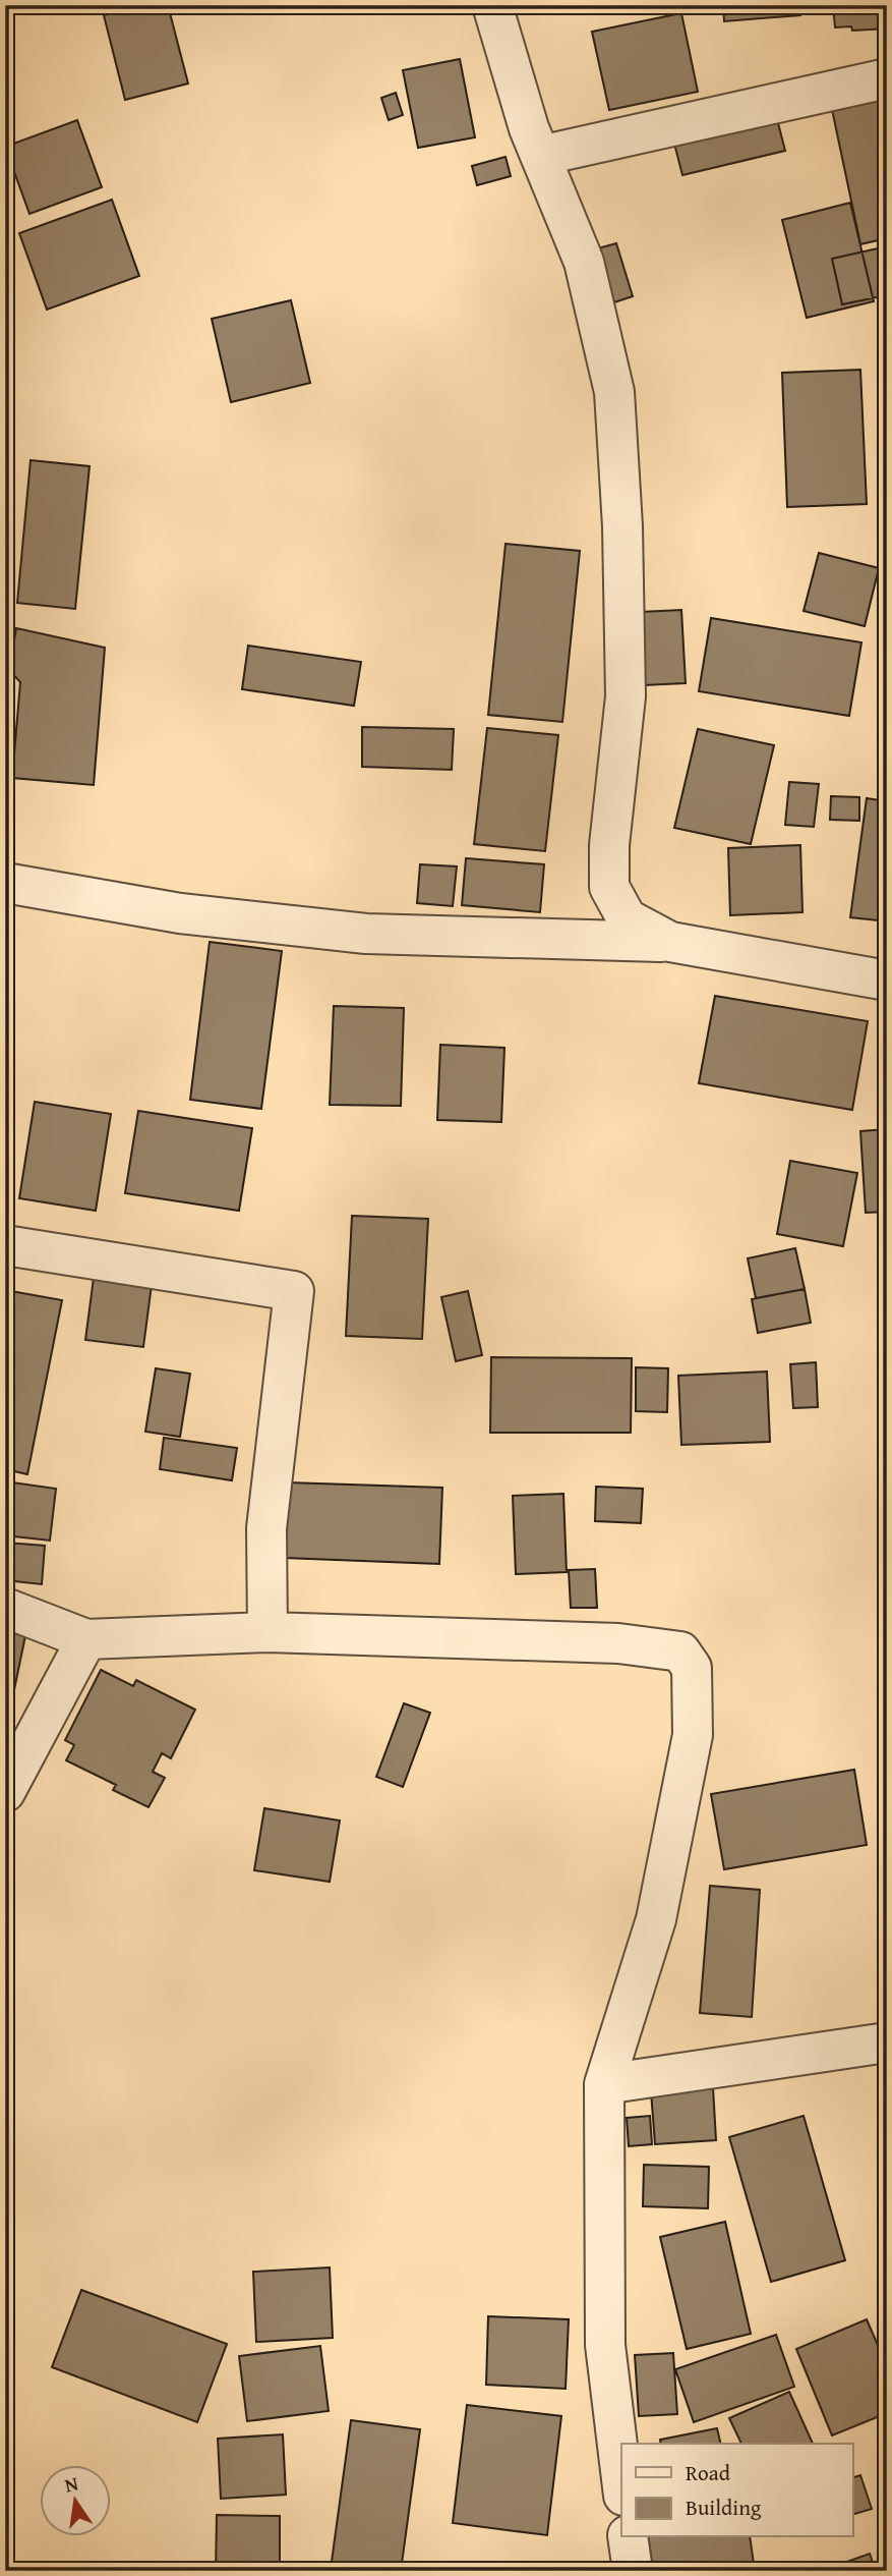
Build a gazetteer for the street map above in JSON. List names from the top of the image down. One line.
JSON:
{"legend":["Road","Building"],"north":"top"}
